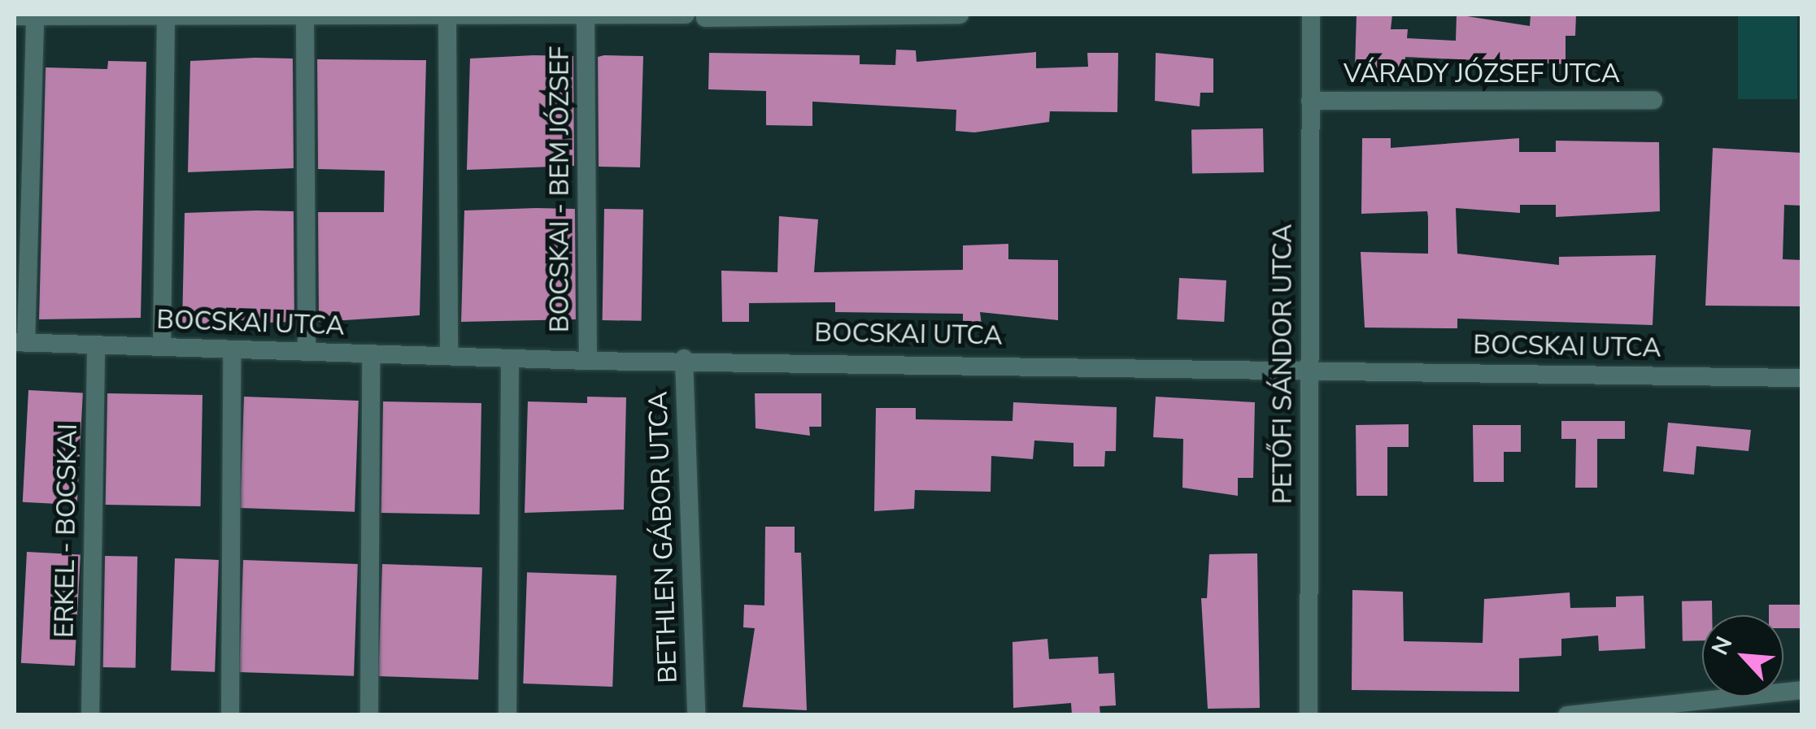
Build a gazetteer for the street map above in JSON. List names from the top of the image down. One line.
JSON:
{"streets":{"street":["VÁRADY JÓZSEF UTCA","BOCSKAI - BEM JÓZSEF","BOCSKAI UTCA","PETŐFI SÁNDOR UTCA","ERKEL - BOCSKAI","BETHLEN GÁBOR UTCA"]},"crossings":[["VÁRADY JÓZSEF UTCA","PETŐFI SÁNDOR UTCA"],["BOCSKAI - BEM JÓZSEF","BOCSKAI UTCA"],["BOCSKAI UTCA","PETŐFI SÁNDOR UTCA"],["BOCSKAI UTCA","ERKEL - BOCSKAI"],["BOCSKAI UTCA","BETHLEN GÁBOR UTCA"]],"north":"top left"}
